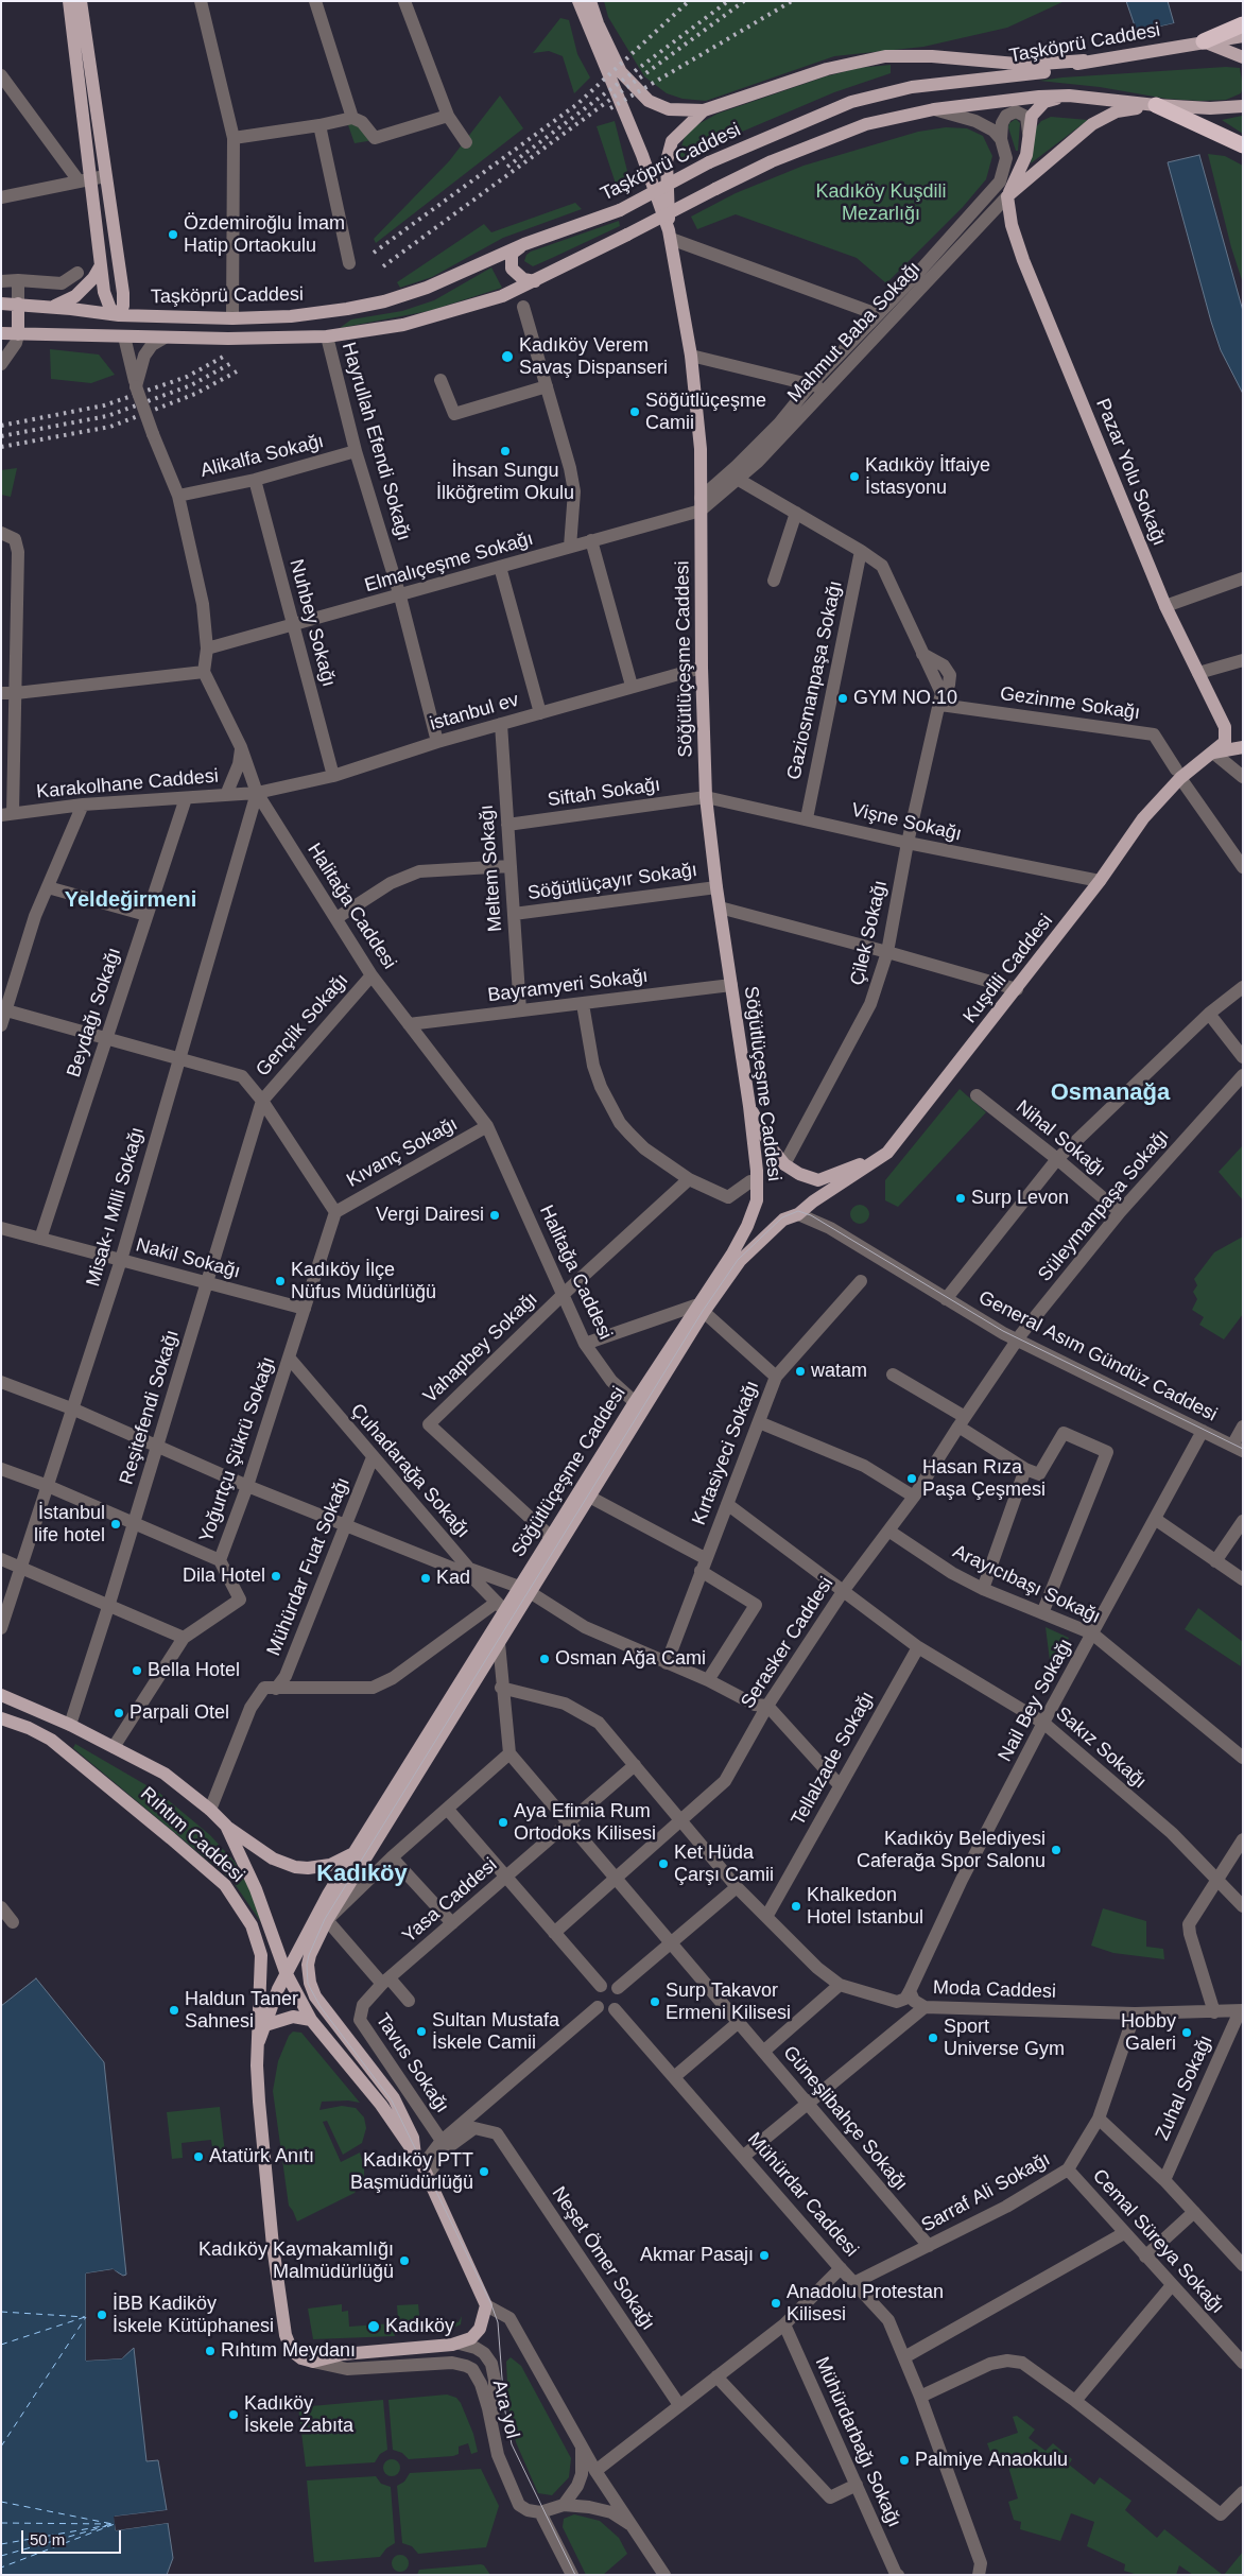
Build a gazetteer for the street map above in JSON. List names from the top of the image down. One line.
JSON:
{"streets":{"main road":["Taşköprü Caddesi","Pazar Yolu Sokağı","Söğütlüçeşme Caddesi","Kuşdili Caddesi","Rıhtım Caddesi","Ara yol"],"street":["Mahmut Baba Sokağı","Hayrullah Efendi Sokağı","Alikalfa Sokağı","Elmalıçeşme Sokağı","Nuhbey Sokağı","Gaziosmanpaşa Sokağı","Gezinme Sokağı","istanbul ev","Karakolhane Caddesi","Siftah Sokağı","Vişne Sokağı","Meltem Sokağı","Söğütlüçayır Sokağı","Halitağa Caddesi","Çilek Sokağı","Bayramyeri Sokağı","Beydağı Sokağı","Gençlik Sokağı","Nihal Sokağı","Kıvanç Sokağı","Süleymanpaşa Sokağı","Misak-ı Milli Sokağı","Nakil Sokağı","Vahapbey Sokağı","General Asım Gündüz Caddesi","Reşitefendi Sokağı","Yoğurtçu Şükrü Sokağı","Kırtasiyeci Sokağı","Çuhadarağa Sokağı","Mühürdar Fuat Sokağı","Arayıcıbaşı Sokağı","Serasker Caddesi","Nail Bey Sokağı","Sakız Sokağı","Tellalzade Sokağı","Yasa Caddesi","Moda Caddesi","Tavus Sokağı","Zuhal Sokağı","Güneşlibahçe Sokağı","Sarraf Ali Sokağı","Mühürdar Caddesi","Cemal Süreya Sokağı","Neşet Ömer Sokağı","Mühürdarbağı Sokağı"]},"crossings":[["Mahmut Baba Sokağı","Pazar Yolu Sokağı"],["Mahmut Baba Sokağı","Elmalıçeşme Sokağı"],["Mahmut Baba Sokağı","Söğütlüçeşme Caddesi"],["Hayrullah Efendi Sokağı","Alikalfa Sokağı"],["Hayrullah Efendi Sokağı","Elmalıçeşme Sokağı"],["Hayrullah Efendi Sokağı","istanbul ev"],["Alikalfa Sokağı","Nuhbey Sokağı"],["Pazar Yolu Sokağı","Kuşdili Caddesi"],["Elmalıçeşme Sokağı","Nuhbey Sokağı"],["Elmalıçeşme Sokağı","Söğütlüçeşme Caddesi"],["Nuhbey Sokağı","istanbul ev"],["Söğütlüçeşme Caddesi","istanbul ev"],["Söğütlüçeşme Caddesi","Siftah Sokağı"],["Söğütlüçeşme Caddesi","Vişne Sokağı"],["Söğütlüçeşme Caddesi","Söğütlüçayır Sokağı"],["Söğütlüçeşme Caddesi","Halitağa Caddesi"],["Söğütlüçeşme Caddesi","Kuşdili Caddesi"],["Söğütlüçeşme Caddesi","Bayramyeri Sokağı"],["Söğütlüçeşme Caddesi","Vahapbey Sokağı"],["Söğütlüçeşme Caddesi","General Asım Gündüz Caddesi"],["Söğütlüçeşme Caddesi","Çuhadarağa Sokağı"],["Söğütlüçeşme Caddesi","Rıhtım Caddesi"],["Söğütlüçeşme Caddesi","Tavus Sokağı"],["Söğütlüçeşme Caddesi","Güneşlibahçe Sokağı"],["Söğütlüçeşme Caddesi","Neşet Ömer Sokağı"],["Gaziosmanpaşa Sokağı","Vişne Sokağı"],["Gezinme Sokağı","Çilek Sokağı"],["Gezinme Sokağı","Kuşdili Caddesi"],["istanbul ev","Karakolhane Caddesi"],["istanbul ev","Meltem Sokağı"],["istanbul ev","Halitağa Caddesi"],["istanbul ev","Misak-ı Milli Sokağı"],["Karakolhane Caddesi","Halitağa Caddesi"],["Karakolhane Caddesi","Beydağı Sokağı"],["Karakolhane Caddesi","Misak-ı Milli Sokağı"],["Siftah Sokağı","Vişne Sokağı"],["Siftah Sokağı","Meltem Sokağı"],["Vişne Sokağı","Çilek Sokağı"],["Vişne Sokağı","Kuşdili Caddesi"],["Meltem Sokağı","Söğütlüçayır Sokağı"],["Meltem Sokağı","Bayramyeri Sokağı"],["Halitağa Caddesi","Bayramyeri Sokağı"],["Halitağa Caddesi","Gençlik Sokağı"],["Halitağa Caddesi","Kıvanç Sokağı"],["Halitağa Caddesi","Misak-ı Milli Sokağı"],["Halitağa Caddesi","Vahapbey Sokağı"],["Kuşdili Caddesi","General Asım Gündüz Caddesi"],["Beydağı Sokağı","Nakil Sokağı"],["Gençlik Sokağı","Reşitefendi Sokağı"],["Nihal Sokağı","Süleymanpaşa Sokağı"],["Kıvanç Sokağı","Yoğurtçu Şükrü Sokağı"],["Süleymanpaşa Sokağı","General Asım Gündüz Caddesi"],["Süleymanpaşa Sokağı","Serasker Caddesi"],["Misak-ı Milli Sokağı","Nakil Sokağı"],["Nakil Sokağı","Reşitefendi Sokağı"],["Nakil Sokağı","Yoğurtçu Şükrü Sokağı"],["General Asım Gündüz Caddesi","Serasker Caddesi"],["General Asım Gündüz Caddesi","Nail Bey Sokağı"],["Reşitefendi Sokağı","Rıhtım Caddesi"],["Yoğurtçu Şükrü Sokağı","Çuhadarağa Sokağı"],["Yoğurtçu Şükrü Sokağı","Rıhtım Caddesi"],["Kırtasiyeci Sokağı","Çuhadarağa Sokağı"],["Kırtasiyeci Sokağı","Sakız Sokağı"],["Çuhadarağa Sokağı","Mühürdar Fuat Sokağı"],["Çuhadarağa Sokağı","Serasker Caddesi"],["Arayıcıbaşı Sokağı","Serasker Caddesi"],["Arayıcıbaşı Sokağı","Nail Bey Sokağı"],["Serasker Caddesi","Sakız Sokağı"],["Serasker Caddesi","Moda Caddesi"],["Serasker Caddesi","Güneşlibahçe Sokağı"],["Nail Bey Sokağı","Sakız Sokağı"],["Nail Bey Sokağı","Moda Caddesi"],["Sakız Sokağı","Tellalzade Sokağı"],["Tellalzade Sokağı","Moda Caddesi"],["Rıhtım Caddesi","Neşet Ömer Sokağı"],["Rıhtım Caddesi","Ara yol"],["Yasa Caddesi","Moda Caddesi"],["Yasa Caddesi","Tavus Sokağı"],["Yasa Caddesi","Güneşlibahçe Sokağı"],["Moda Caddesi","Zuhal Sokağı"],["Moda Caddesi","Sarraf Ali Sokağı"],["Güneşlibahçe Sokağı","Sarraf Ali Sokağı"],["Sarraf Ali Sokağı","Mühürdar Caddesi"],["Sarraf Ali Sokağı","Cemal Süreya Sokağı"]],"districts":["Yeldeğirmeni","Osmanağa","Kadıköy"],"parks":["Kadıköy Kuşdili Mezarlığı"],"places":["Özdemiroğlu İmam Hatip Ortaokulu","Kadıköy Verem Savaş Dispanseri","Söğütlüçeşme Camii","İhsan Sungu İlköğretim Okulu","Kadıköy İtfaiye İstasyonu","GYM NO.10","Surp Levon","Vergi Dairesi","Kadıköy İlçe Nüfus Müdürlüğü","watam","Hasan Rıza Paşa Çeşmesi","İstanbul life hotel","Dila Hotel","Kad","Osman Ağa Cami","Bella Hotel","Parpali Otel","Aya Efimia Rum Ortodoks Kilisesi","Kadıköy Belediyesi Caferağa Spor Salonu","Ket Hüda Çarşı Camii","Khalkedon Hotel Istanbul","Surp Takavor Ermeni Kilisesi","Haldun Taner Sahnesi","Sultan Mustafa İskele Camii","Hobby Galeri","Sport Universe Gym","Atatürk Anıtı","Kadıköy PTT Başmüdürlüğü","Akmar Pasajı","Kadıköy Kaymakamlığı Malmüdürlüğü","Anadolu Protestan Kilisesi","İBB Kadiköy İskele Kütüphanesi","Kadıköy","Rıhtım Meydanı","Kadıköy İskele Zabıta","Palmiye Anaokulu"],"scale_bar":"50 m"}
